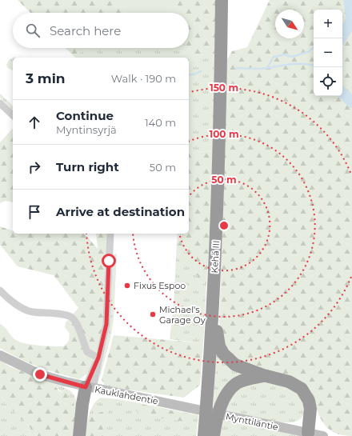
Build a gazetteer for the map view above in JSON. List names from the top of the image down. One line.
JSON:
{"streets":{"highway":["Kehä III"],"street":["Kauklahdentie","Mynttiläntie"]},"crossings":[["Kauklahdentie","Mynttiläntie"]],"places":["Fixus Espoo","Michael's Garage Oy"],"north":"bottom right","page":{"map_buttons":["+","−"],"search":"Search here","heading":["3 min","Walk · 190 m"],"list":[["Continue","Myntinsyrjä","140 m"],["Turn right","50 m"],"Arrive at destination"]},"rings":["150 m","100 m","50 m"]}
